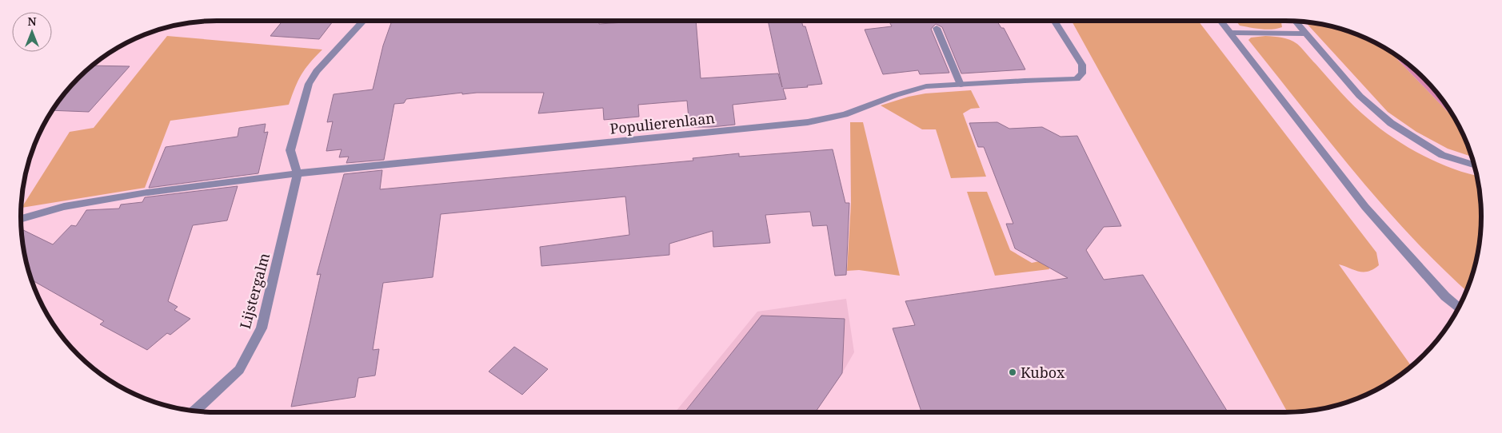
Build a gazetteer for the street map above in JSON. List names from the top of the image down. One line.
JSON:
{"streets":{"street":["Populierenlaan","Lijstergalm"]},"crossings":[["Populierenlaan","Lijstergalm"]],"places":["Kubox"],"north":"top"}
